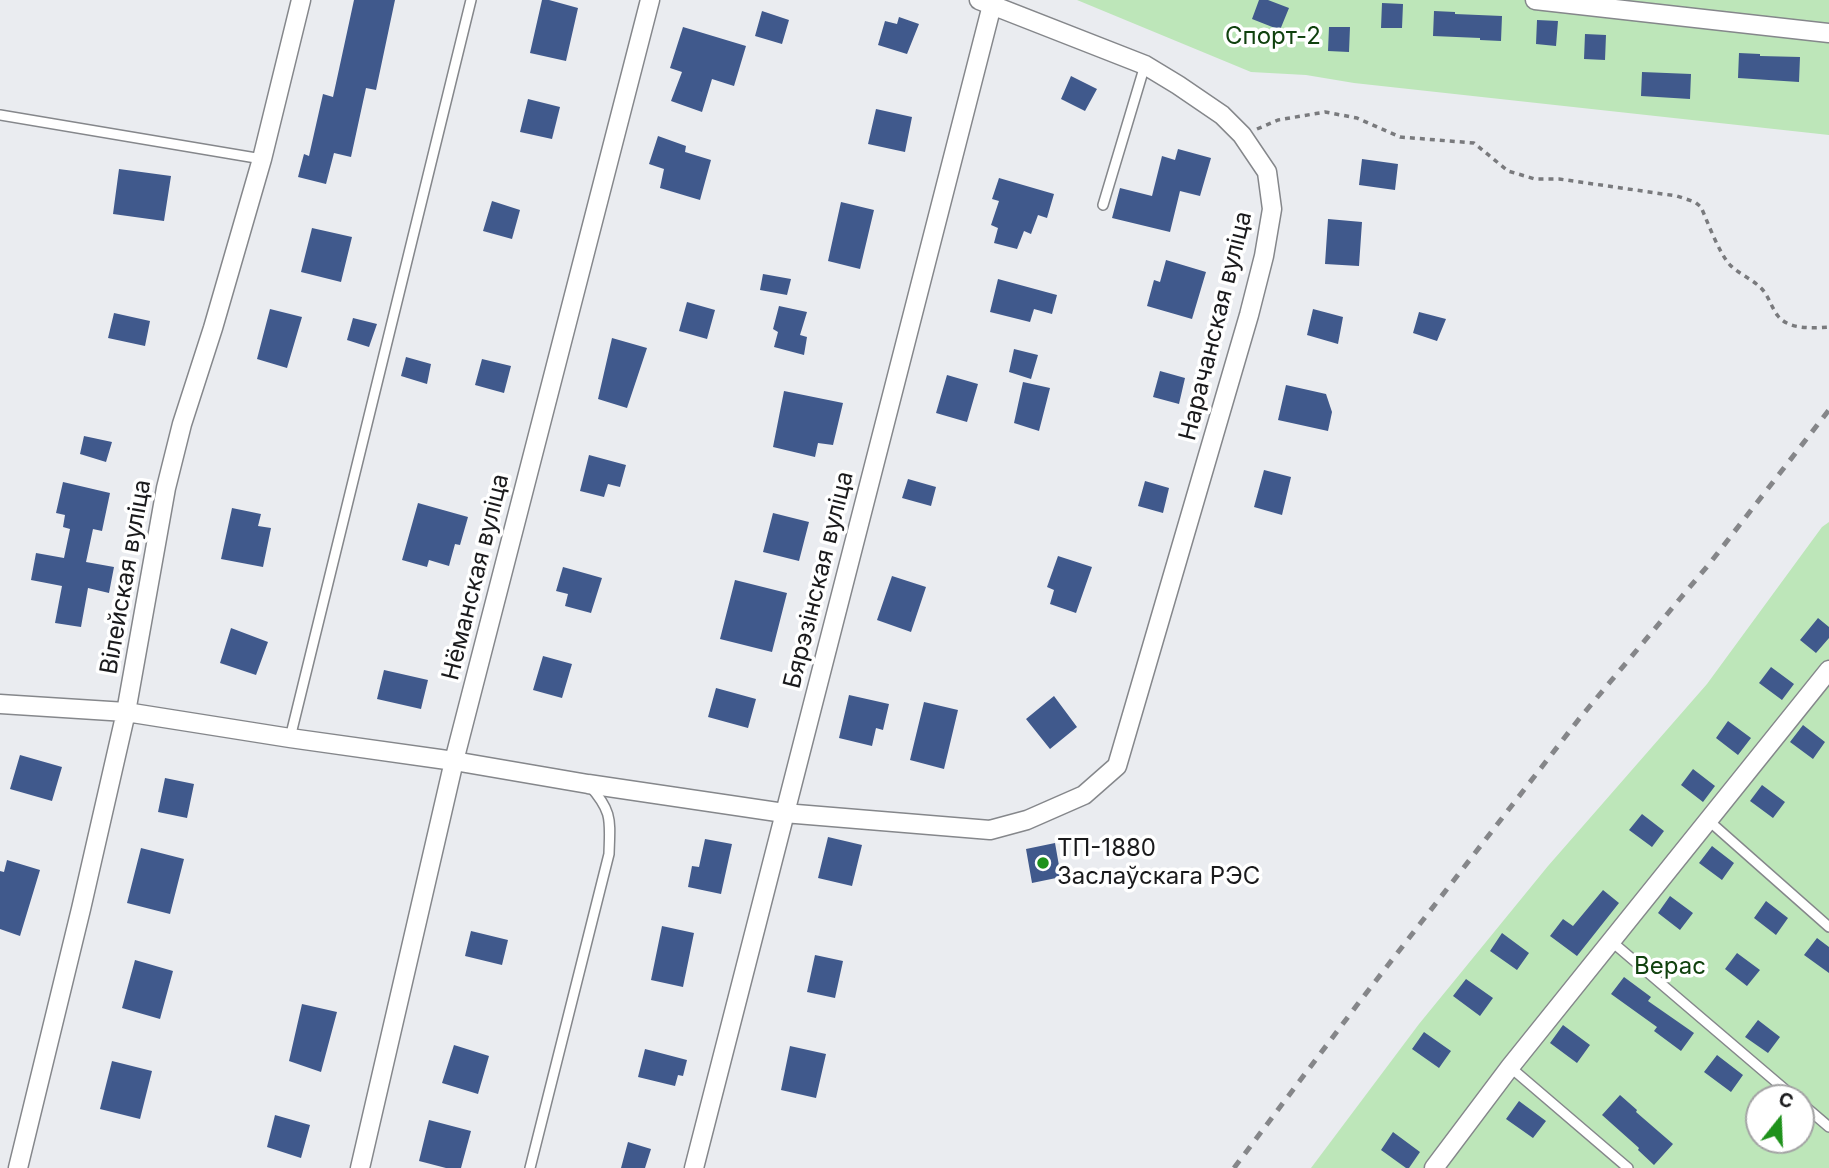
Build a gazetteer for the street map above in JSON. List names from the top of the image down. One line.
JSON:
{"streets":{"street":["Нарачанская вуліца","Вілейская вуліца","Нёманская вуліца","Бярэзінская вуліца"]},"crossings":[["Нарачанская вуліца","Бярэзінская вуліца"]],"parks":["Спорт-2","Верас"],"places":["ТП-1880 Заслаўскага РЭС"],"north":"top"}
